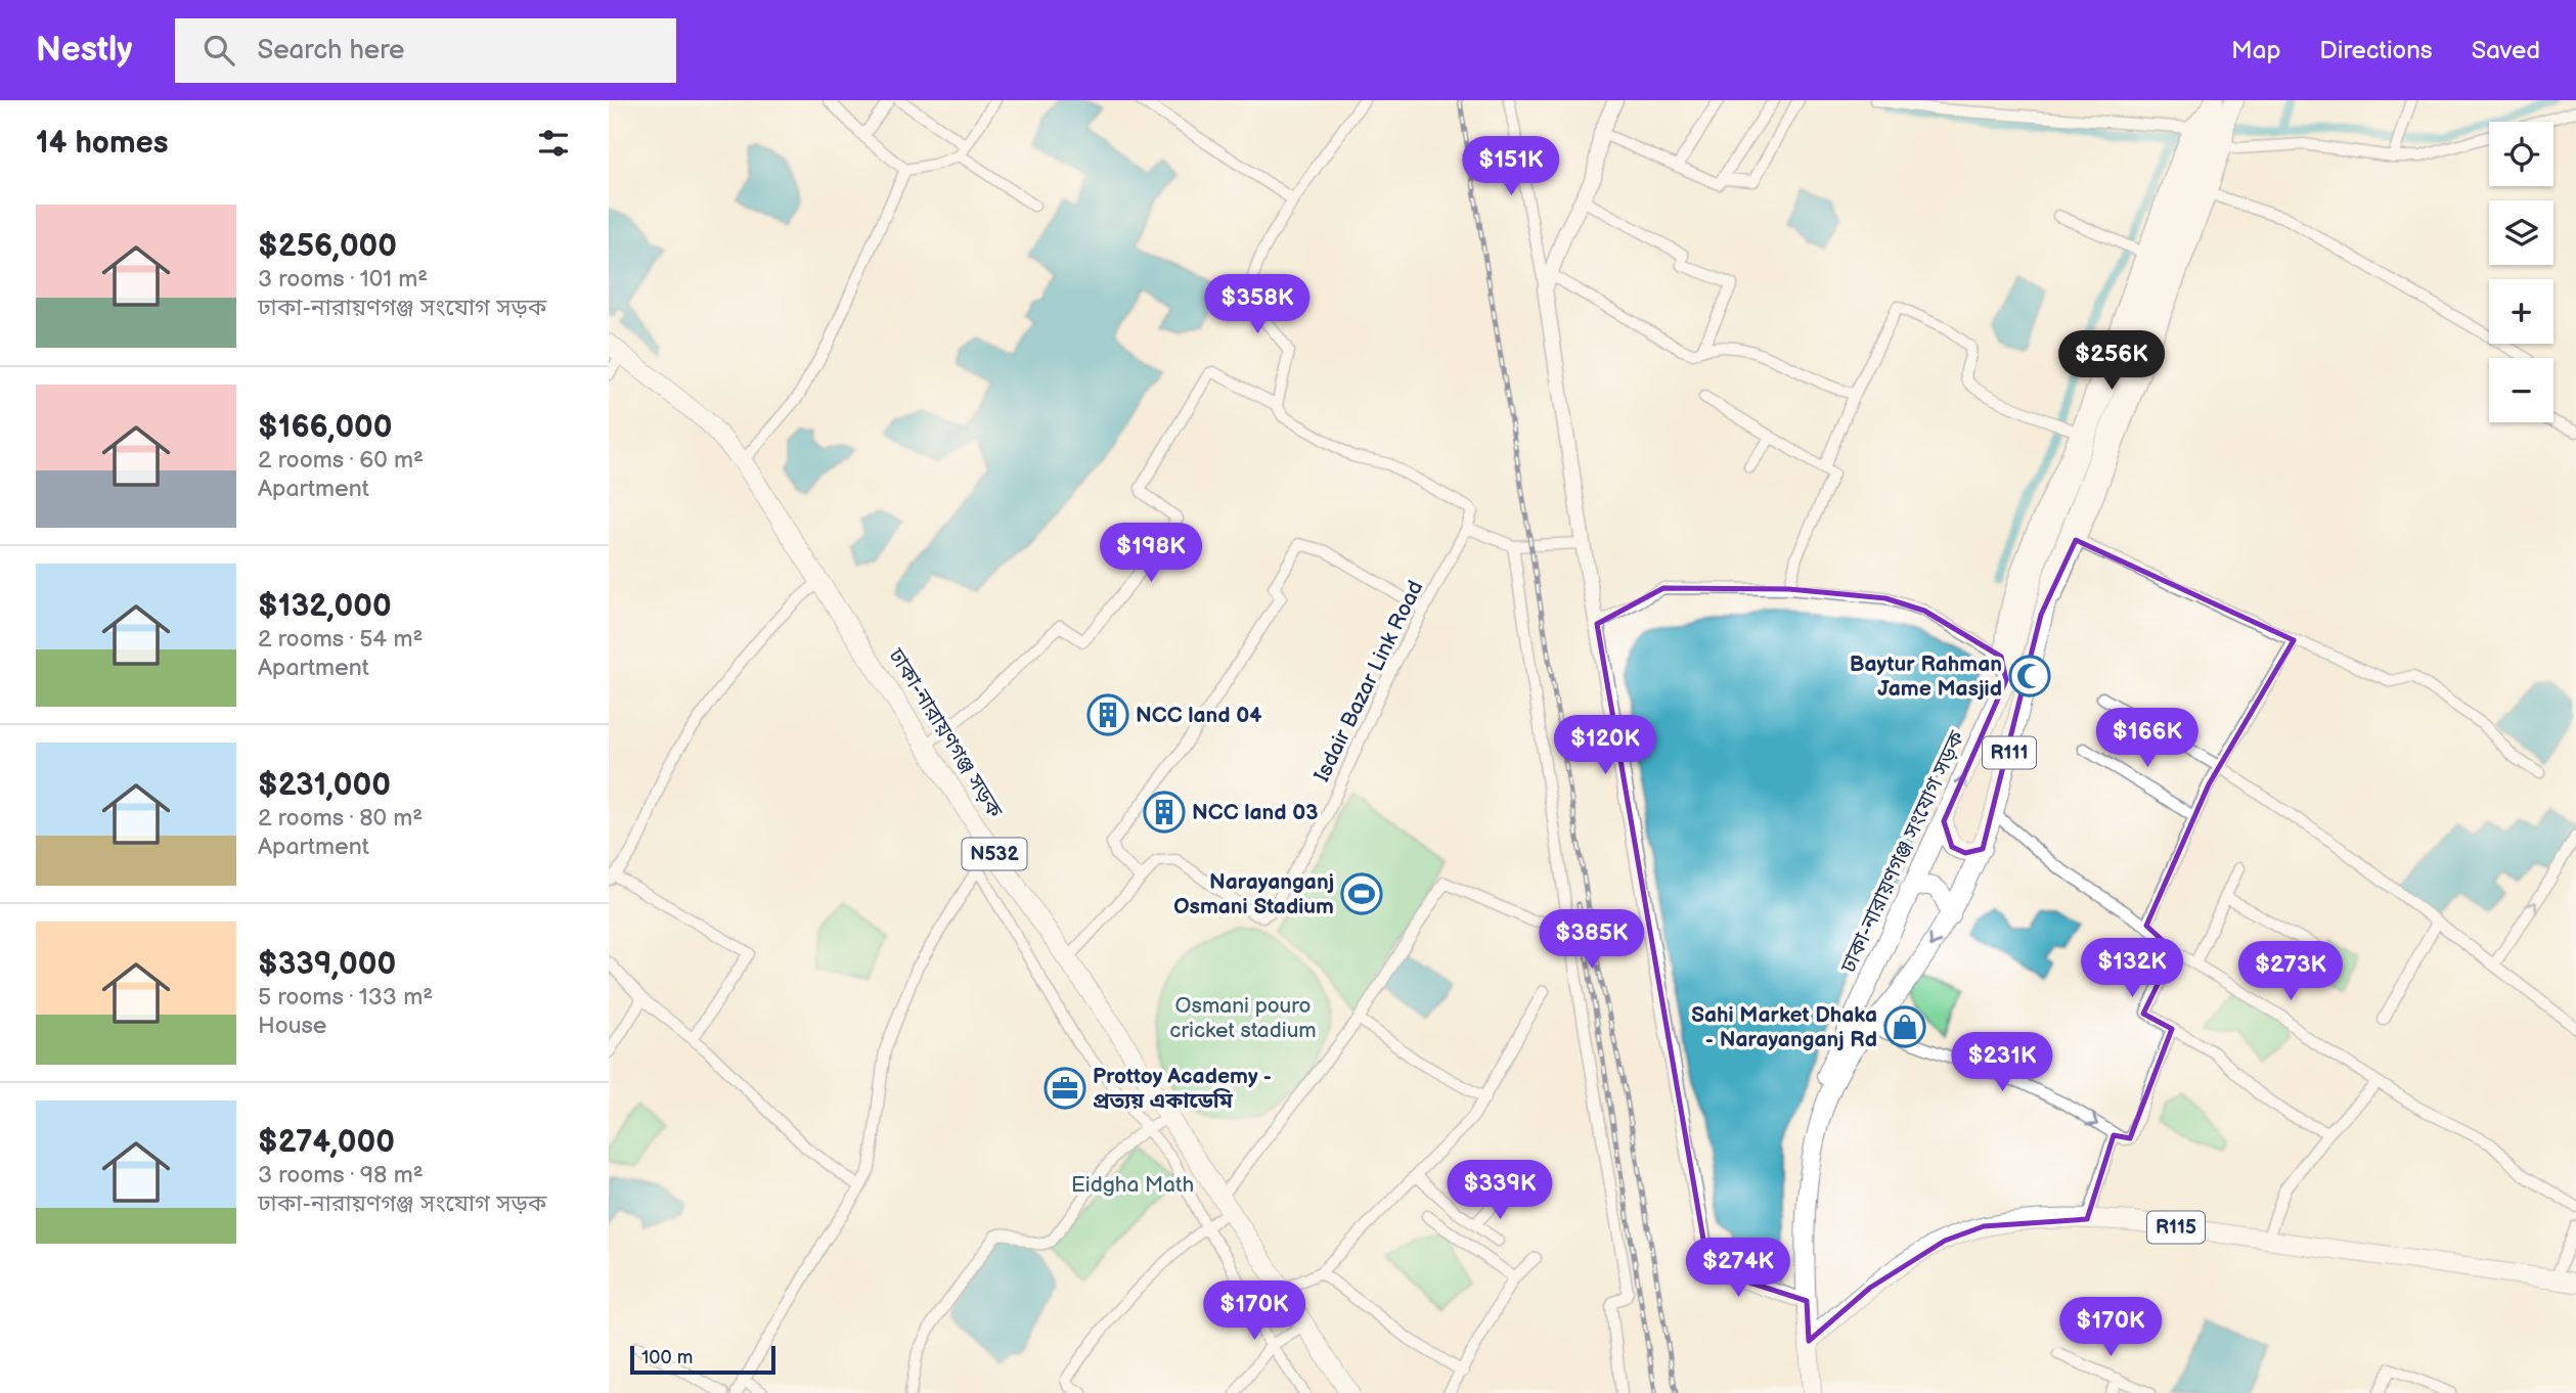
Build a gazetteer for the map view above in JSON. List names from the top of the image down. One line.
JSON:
{"streets":{"main road":["ঢাকা-নারায়ণগঞ্জ সড়ক","R111","ঢাকা-নারায়ণগঞ্জ সংযোগ সড়ক","N532","R115"],"street":["Isdair Bazar Link Road"]},"crossings":[["Isdair Bazar Link Road","ঢাকা-নারায়ণগঞ্জ সড়ক"],["R111","ঢাকা-নারায়ণগঞ্জ সংযোগ সড়ক"],["R111","R115"]],"parks":["Osmani pouro cricket stadium","Eidgha Math"],"places":{"mosque":["Baytur Rahman Jame Masjid"],"building":["NCC land 04","NCC land 03"],"sports":["Narayanganj Osmani Stadium"],"shop":["Sahi Market Dhaka - Narayanganj Rd"],"office":["Prottoy Academy - প্রত্যয় একাডেমি"]},"scale_bar":"100 m","page":{"header":"Nestly","search":"Search here","nav":["Map","Directions","Saved"],"heading":"14 homes","map_buttons":["+","−"],"price":["$151K","$358K","$256K","$198K","$166K","$120K","$385K","$132K","$273K","$231K","$339K","$274K","$170K","$170K"],"list":[{"name":"$256,000","note":"3 rooms · 101 m² · ঢাকা-নারায়ণগঞ্জ সংযোগ সড়ক"},{"name":"$166,000","note":"2 rooms · 60 m² · Apartment"},{"name":"$132,000","note":"2 rooms · 54 m² · Apartment"},{"name":"$231,000","note":"2 rooms · 80 m² · Apartment"},{"name":"$339,000","note":"5 rooms · 133 m² · House"},{"name":"$274,000","note":"3 rooms · 98 m² · ঢাকা-নারায়ণগঞ্জ সংযোগ সড়ক"}],"scale":"100 m"}}
